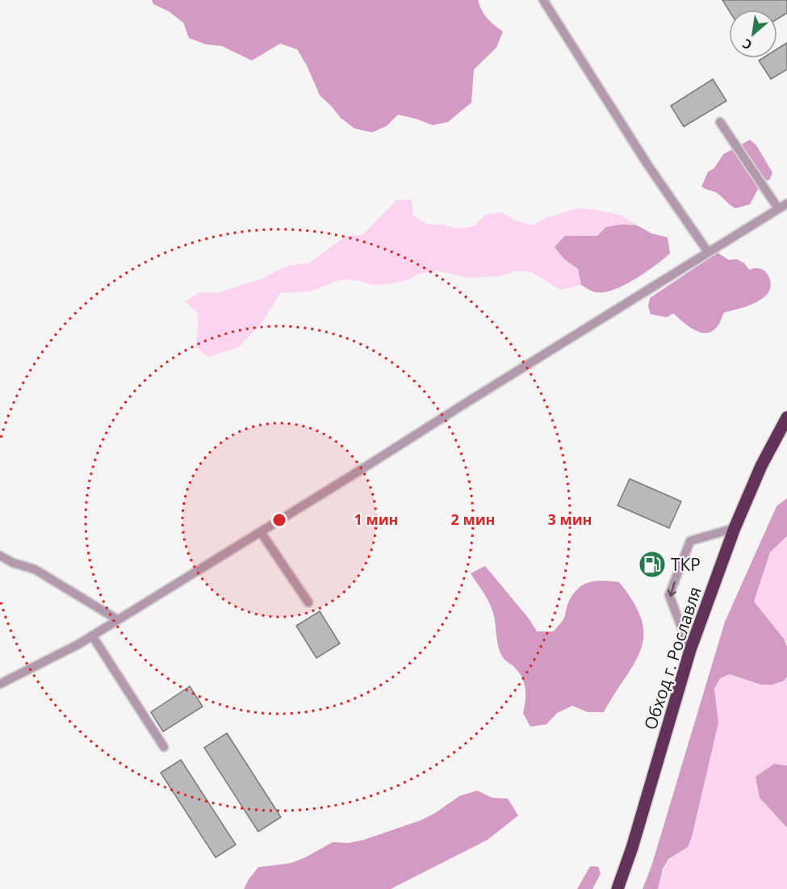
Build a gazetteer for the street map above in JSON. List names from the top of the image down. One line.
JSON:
{"streets":{"highway":["Обход г. Рославля"]},"places":{"fuel station":["ТКР"]},"north":"bottom left","rings":["1 мин","2 мин","3 мин"]}
